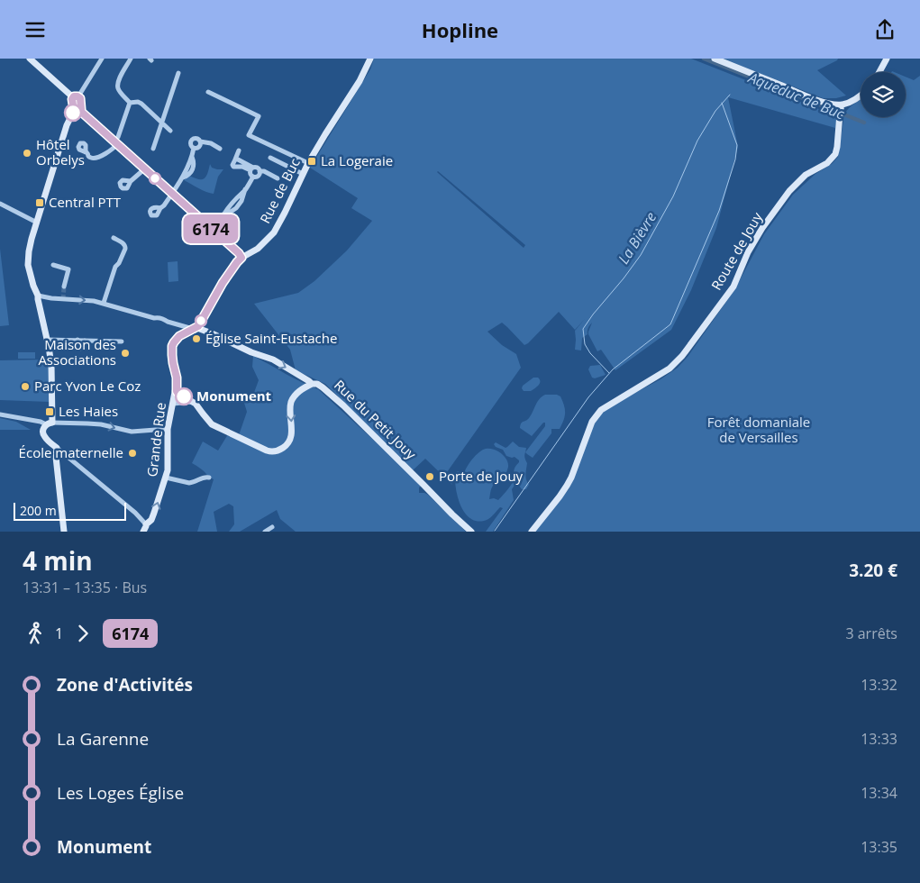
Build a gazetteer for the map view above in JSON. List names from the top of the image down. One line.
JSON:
{"streets":{"street":["Rue de Buc","Route de Jouy","Rue du Petit Jouy","Grande Rue"]},"crossings":[["Rue de Buc","Rue du Petit Jouy"],["Rue de Buc","Grande Rue"],["Rue du Petit Jouy","Grande Rue"]],"one_way":["Rue du Petit Jouy"],"water":["Aqueduc de Buc","La Bièvre"],"parks":["Forêt domaniale de Versailles"],"places":{"other":["Hôtel Orbelys","Église Saint-Eustache","Maison des Associations","Parc Yvon Le Coz","Monument","École maternelle","Porte de Jouy"],"transit":["La Logeraie","Central PTT","Les Haies"]},"lines":["bus line 6174"],"scale_bar":"200 m","page":{"header":"Hopline","on_map":"6174","scale":"200 m","heading":["4 min","13:31 – 13:35 · Bus","3.20 €"],"legs":["1","6174","3 arrêts"],"list":[{"name":"Zone d'Activités","value":"13:32"},{"name":"La Garenne","value":"13:33"},{"name":"Les Loges Église","value":"13:34"},{"name":"Monument","value":"13:35"}]}}
